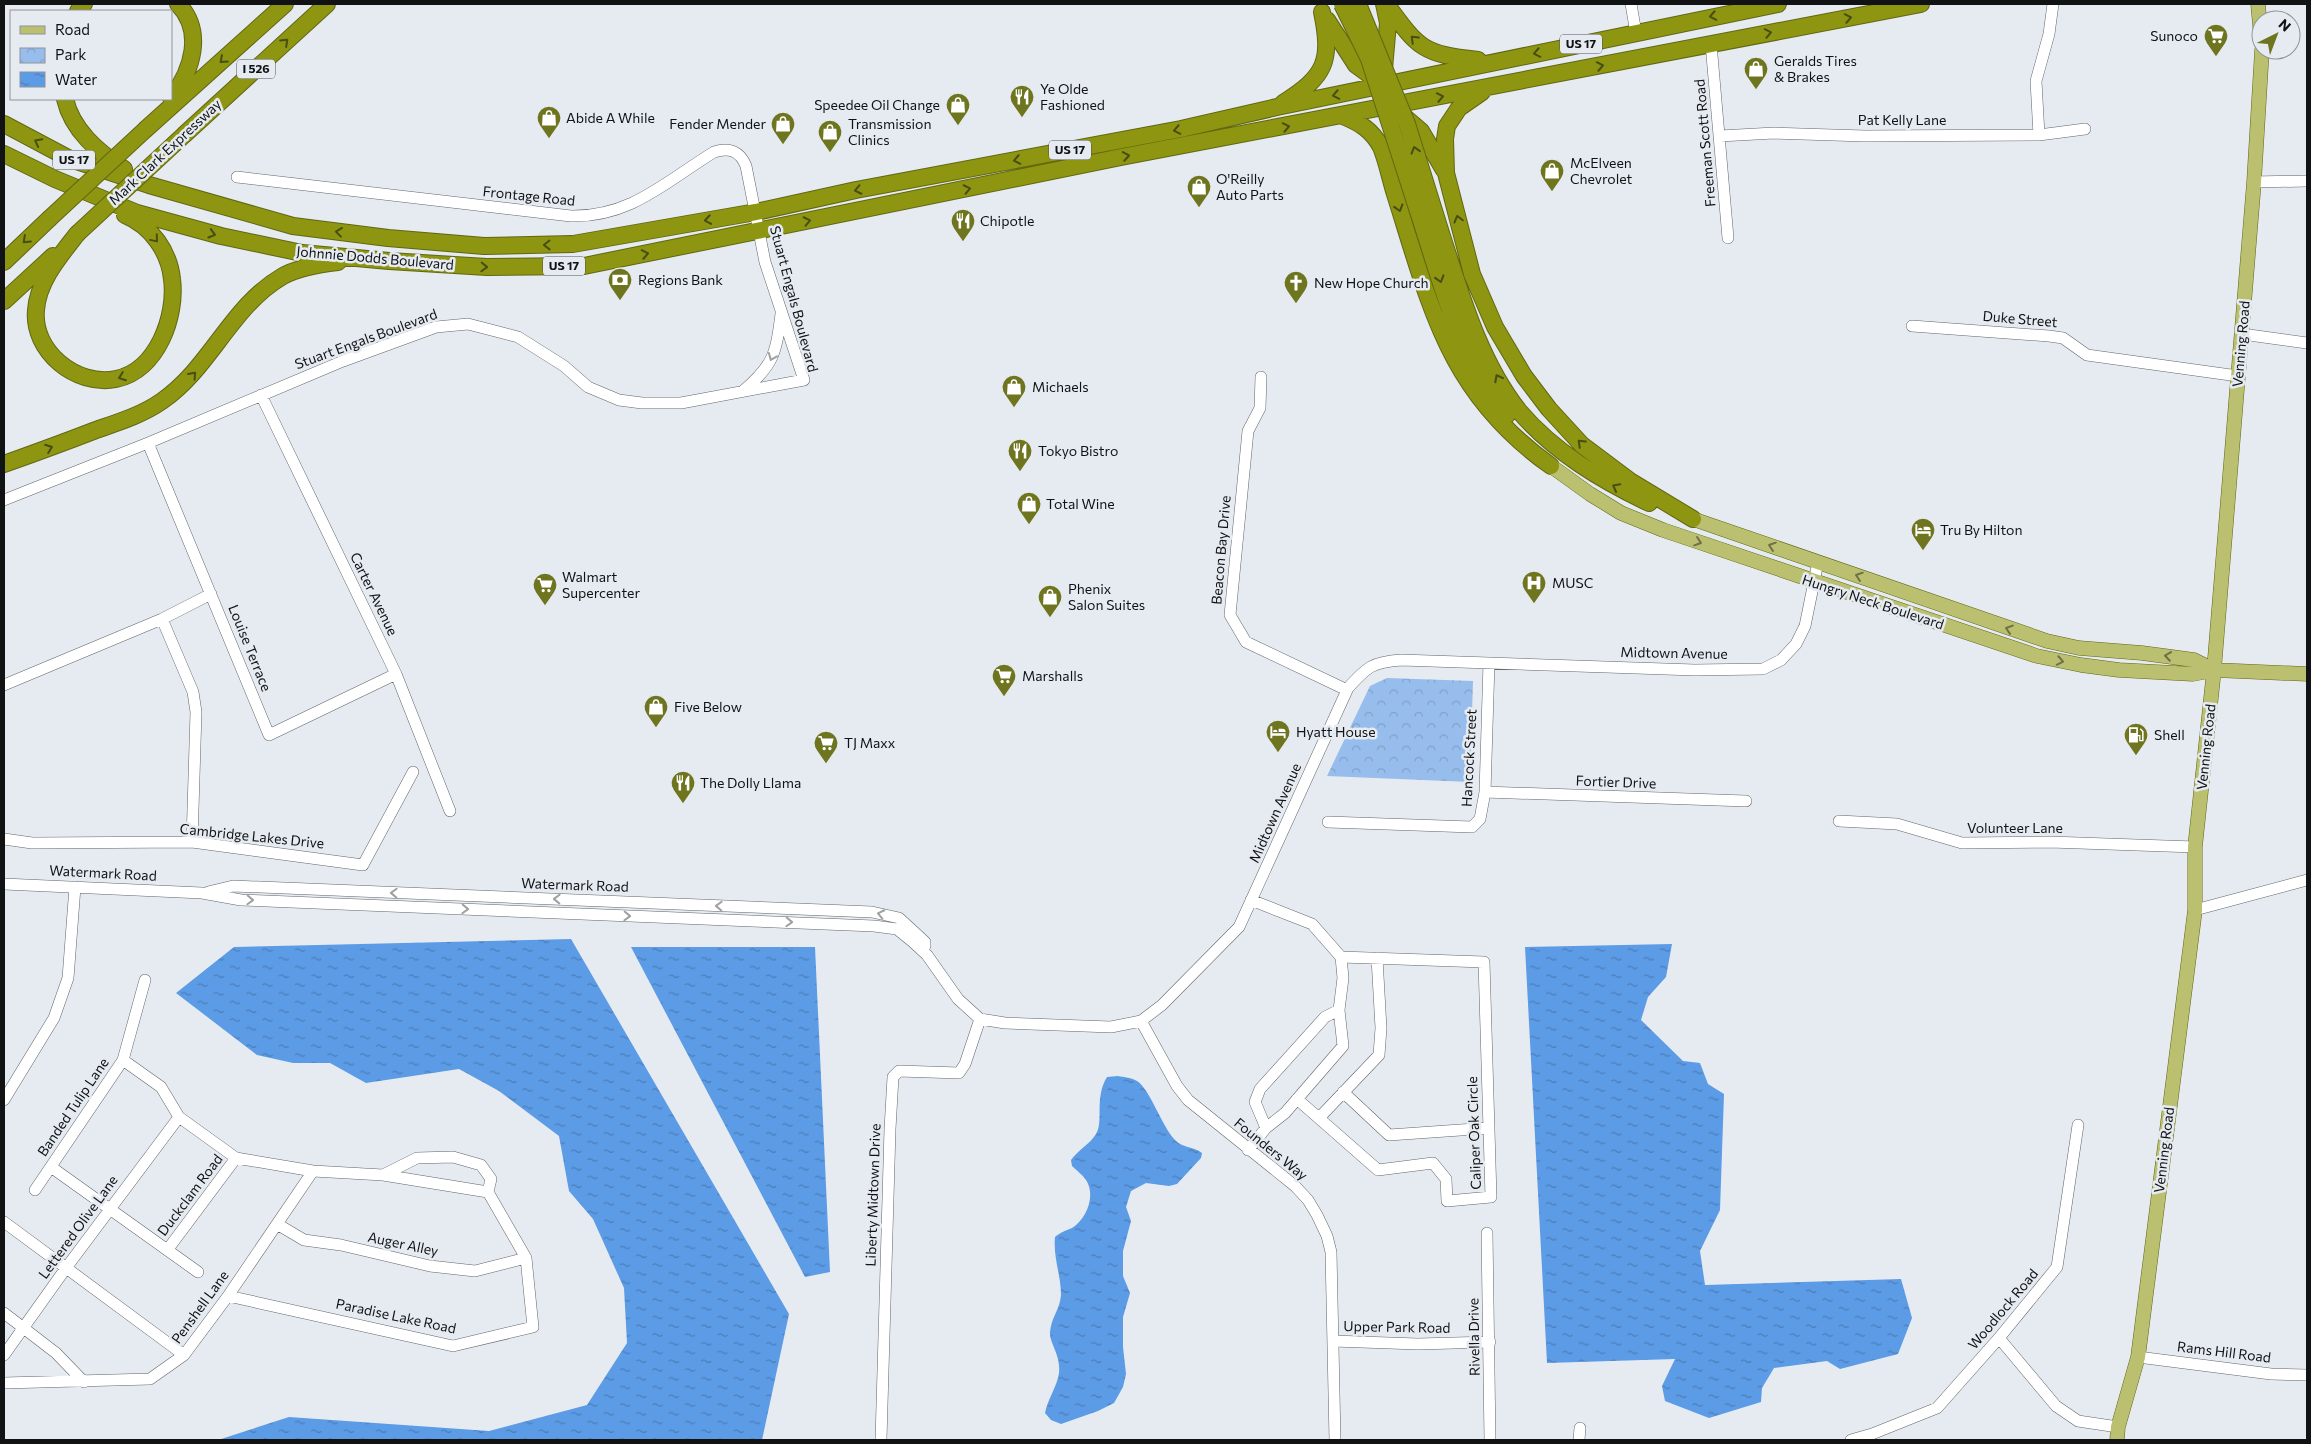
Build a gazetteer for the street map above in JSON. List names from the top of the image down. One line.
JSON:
{"streets":{"highway":["US 17","I 526","Mark Clark Expressway","Johnnie Dodds Boulevard"],"main road":["Venning Road","Hungry Neck Boulevard"],"street":["Pat Kelly Lane","Freeman Scott Road","Frontage Road","Stuart Engals Boulevard","Duke Street","Beacon Bay Drive","Carter Avenue","Louise Terrace","Midtown Avenue","Hancock Street","Fortier Drive","Volunteer Lane","Cambridge Lakes Drive","Watermark Road","Banded Tulip Lane","Caliper Oak Circle","Founders Way","Duckclam Road","Liberty Midtown Drive","Lettered Olive Lane","Auger Alley","Penshell Lane","Woodlock Road","Paradise Lake Road","Upper Park Road","Rivella Drive","Rams Hill Road"]},"crossings":[["US 17","Freeman Scott Road"],["US 17","Frontage Road"],["US 17","Johnnie Dodds Boulevard"],["US 17","Stuart Engals Boulevard"],["Pat Kelly Lane","Freeman Scott Road"],["Frontage Road","Johnnie Dodds Boulevard"],["Frontage Road","Stuart Engals Boulevard"],["Johnnie Dodds Boulevard","Stuart Engals Boulevard"],["Stuart Engals Boulevard","Carter Avenue"],["Stuart Engals Boulevard","Louise Terrace"],["Duke Street","Venning Road"],["Venning Road","Hungry Neck Boulevard"],["Venning Road","Volunteer Lane"],["Venning Road","Rams Hill Road"],["Beacon Bay Drive","Midtown Avenue"],["Carter Avenue","Louise Terrace"],["Hungry Neck Boulevard","Midtown Avenue"],["Midtown Avenue","Hancock Street"],["Midtown Avenue","Watermark Road"],["Midtown Avenue","Founders Way"],["Midtown Avenue","Liberty Midtown Drive"],["Hancock Street","Fortier Drive"],["Watermark Road","Liberty Midtown Drive"],["Founders Way","Upper Park Road"],["Auger Alley","Penshell Lane"],["Auger Alley","Paradise Lake Road"],["Penshell Lane","Paradise Lake Road"],["Upper Park Road","Rivella Drive"]],"places":{"supermarket":["Sunoco","Walmart Supercenter","Marshalls","TJ Maxx"],"shop":["Geralds Tires & Brakes","Speedee Oil Change","Abide A While","Fender Mender","Transmission Clinics","McElveen Chevrolet","O'Reilly Auto Parts","Michaels","Total Wine","Phenix Salon Suites","Five Below"],"restaurant":["Ye Olde Fashioned","Chipotle","Tokyo Bistro","The Dolly Llama"],"bank":["Regions Bank"],"church":["New Hope Church"],"hotel":["Tru By Hilton","Hyatt House"],"hospital":["MUSC"],"fuel station":["Shell"]},"legend":["Road","Park","Water"],"north":"top right"}
